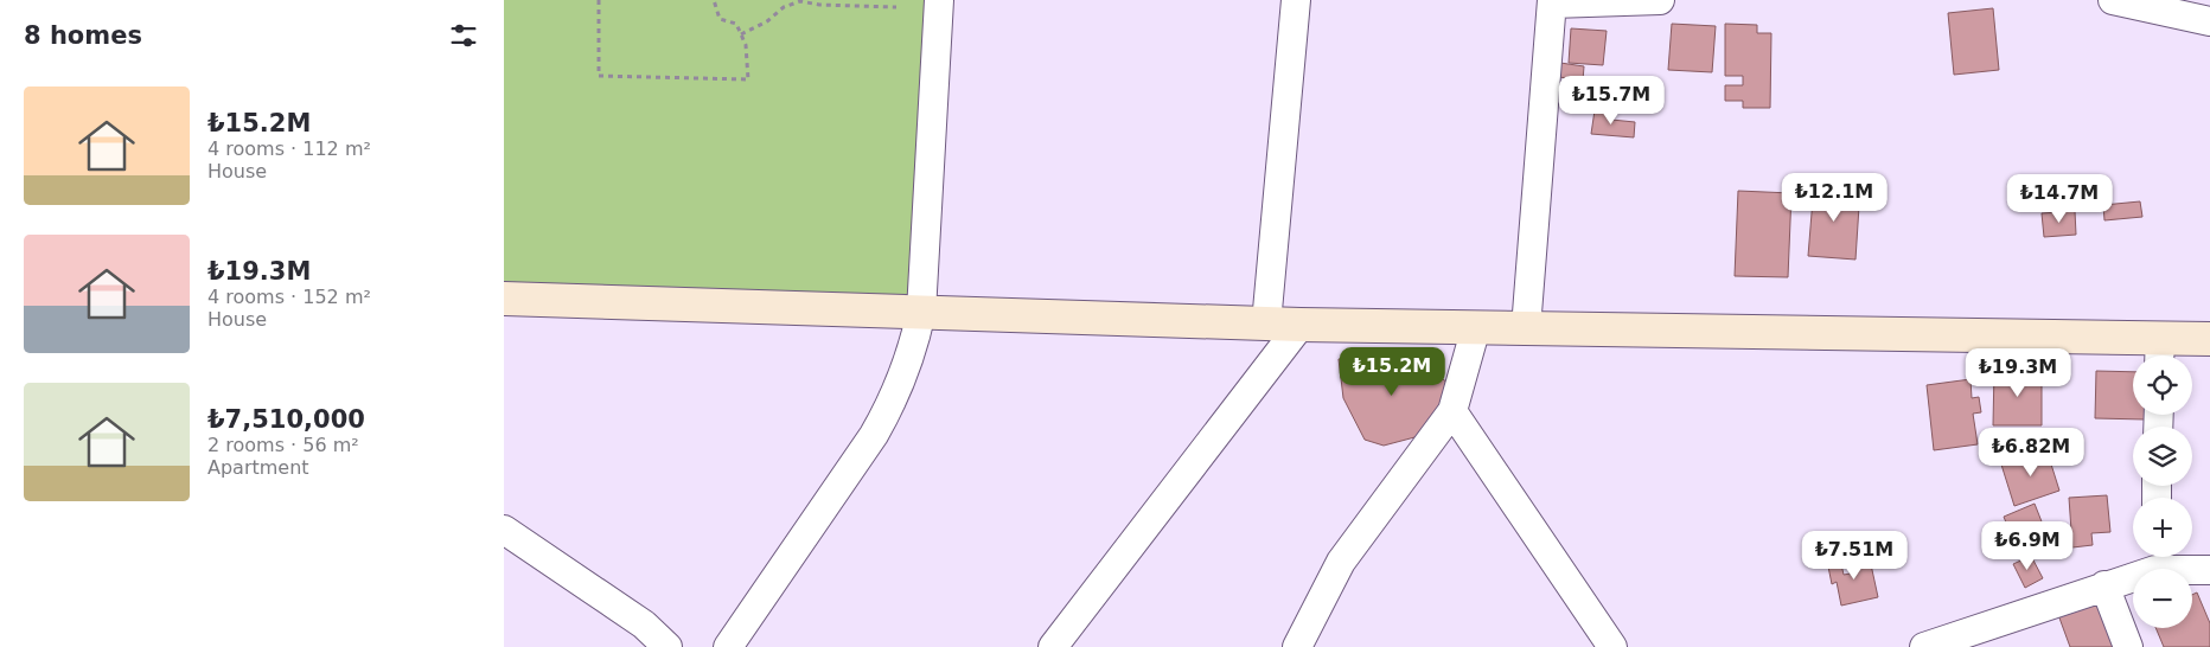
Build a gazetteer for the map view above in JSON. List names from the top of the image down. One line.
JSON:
{"page":{"heading":"8 homes","list":[{"name":"₺15.2M","note":"4 rooms · 112 m² · House"},{"name":"₺19.3M","note":"4 rooms · 152 m² · House"},{"name":"₺7,510,000","note":"2 rooms · 56 m² · Apartment"}],"price":["₺15.7M","₺12.1M","₺14.7M","₺15.2M","₺19.3M","₺6.82M","₺6.9M","₺7.51M"],"map_buttons":["+","−"]}}
